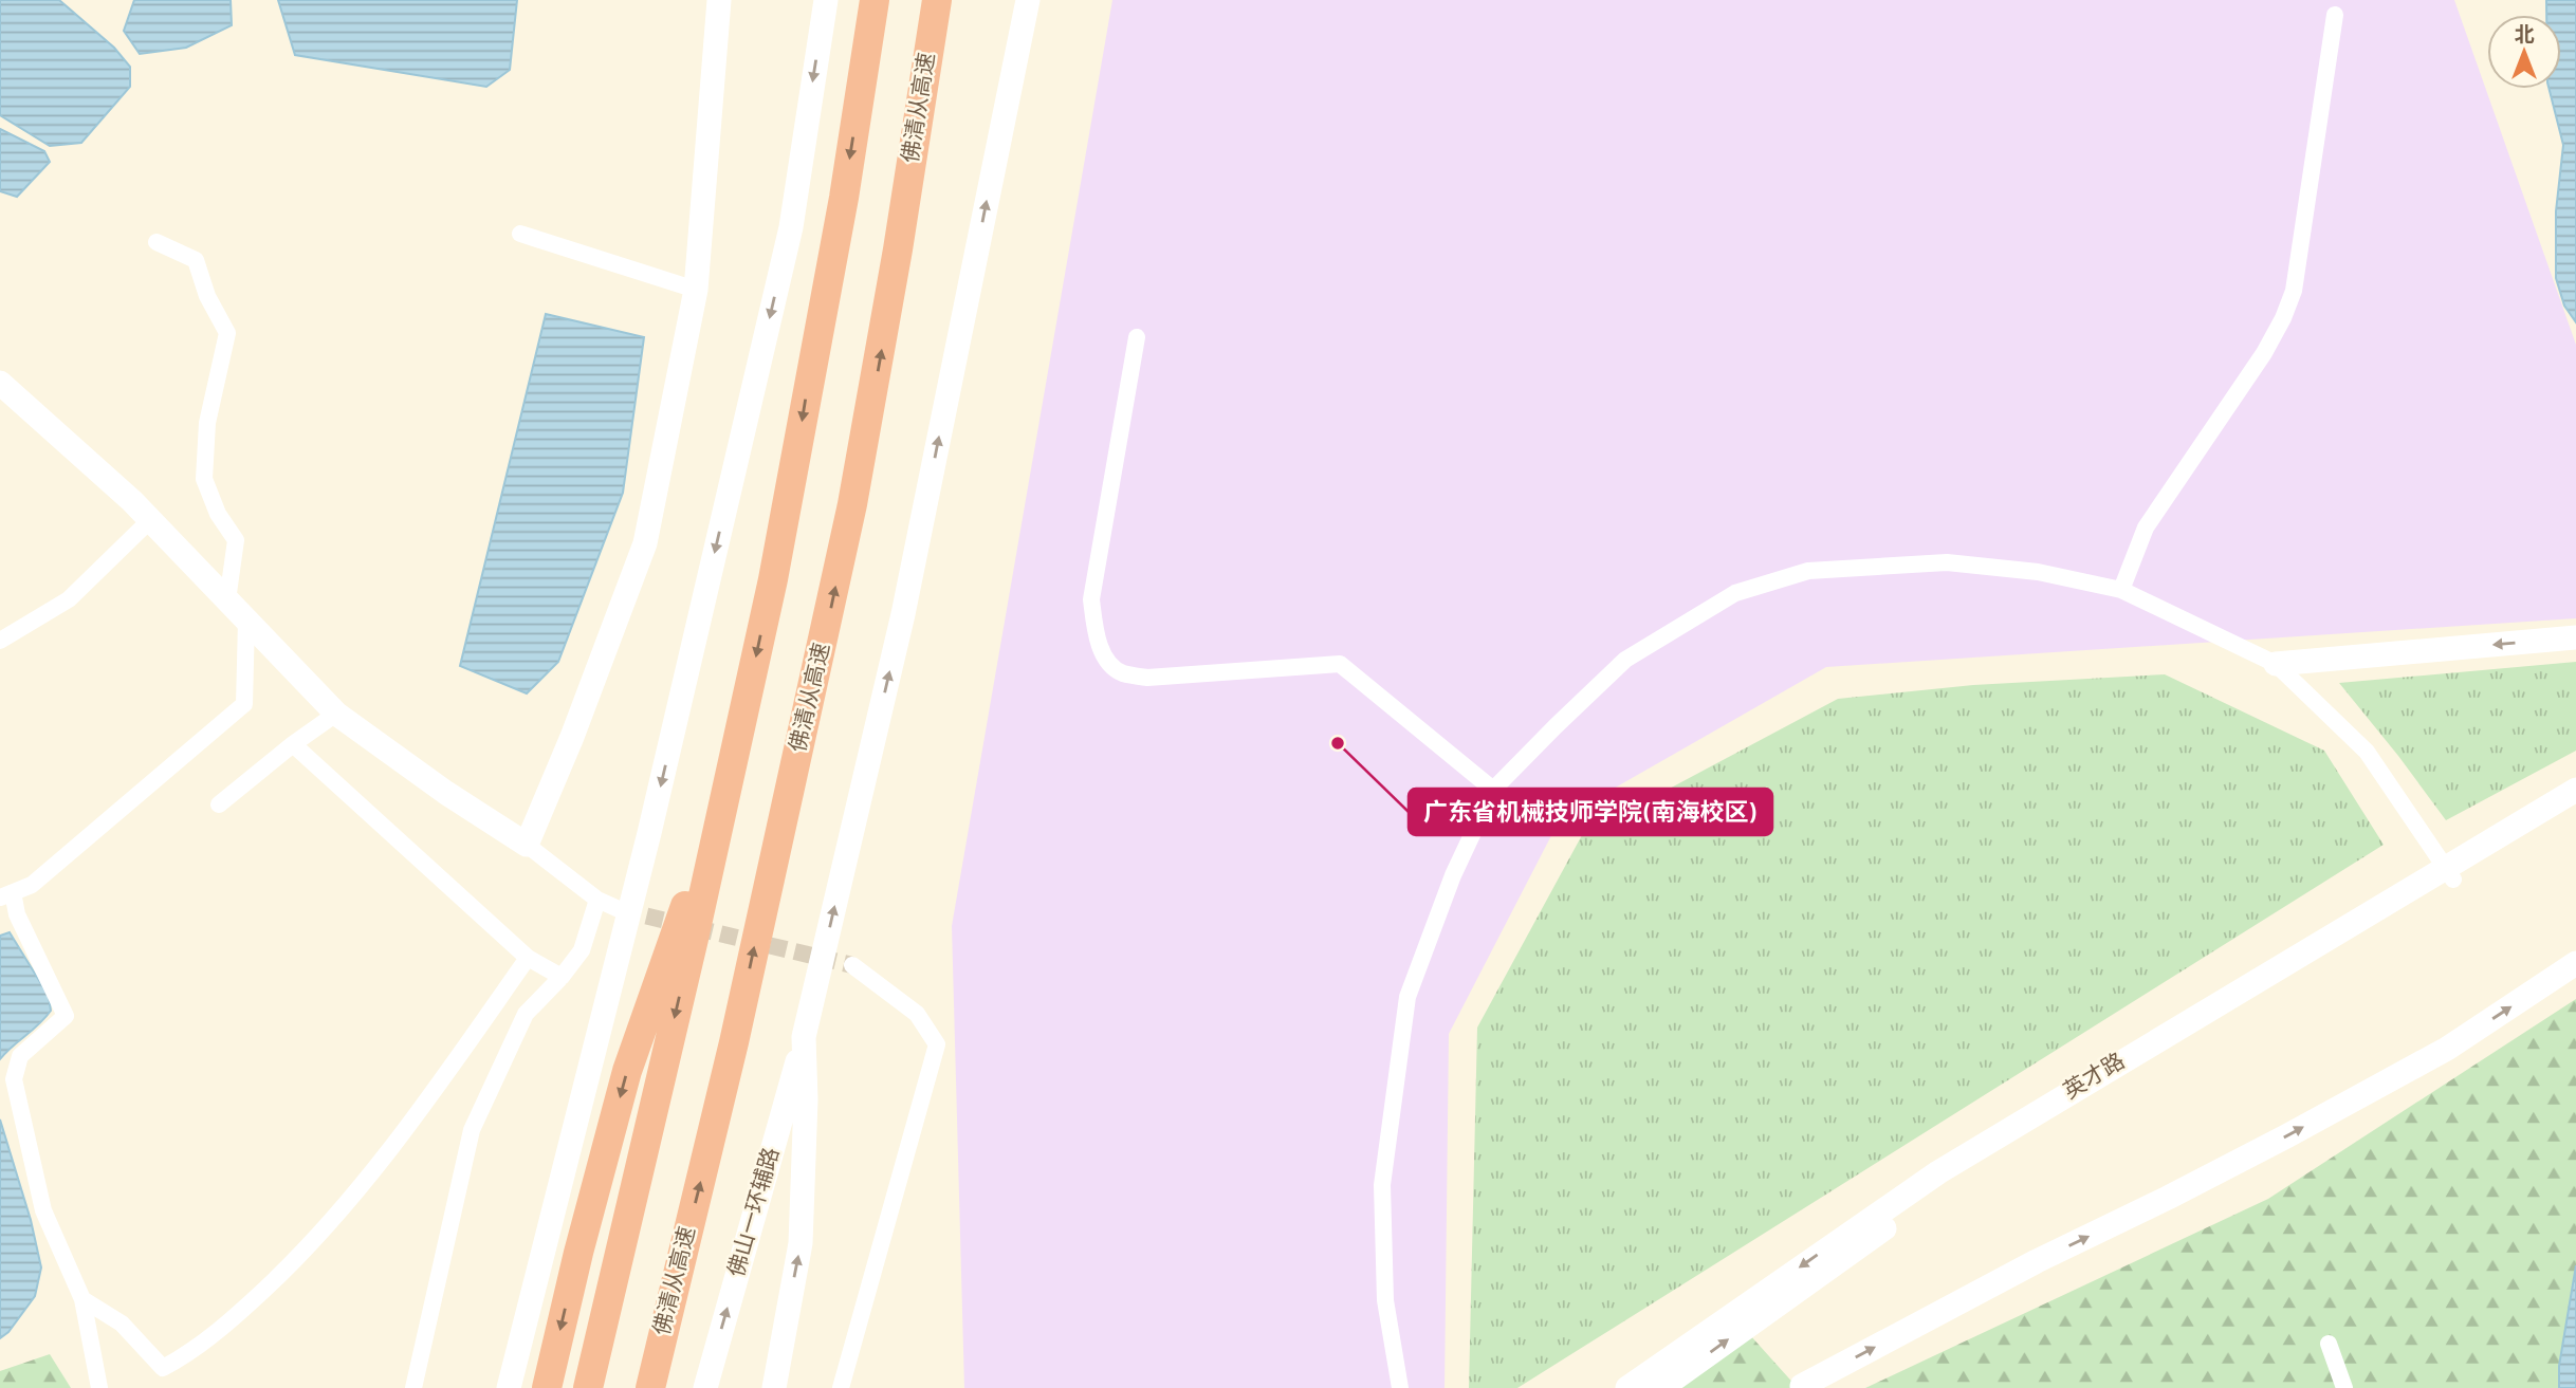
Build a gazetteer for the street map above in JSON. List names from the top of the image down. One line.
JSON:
{"streets":{"highway":["佛清从高速"],"main road":["英才路","佛山一环辅路"]},"places":["广东省机械技师学院(南海校区)"],"north":"top"}
